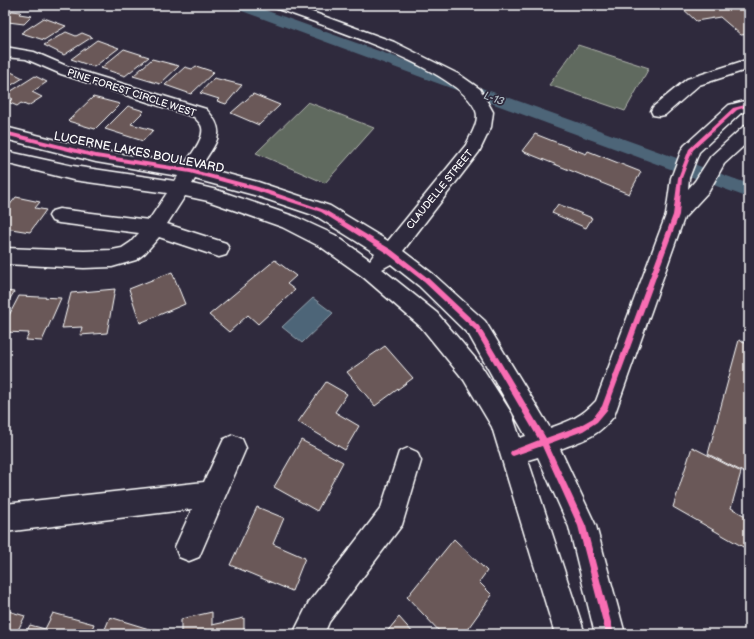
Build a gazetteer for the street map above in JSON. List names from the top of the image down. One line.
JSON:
{"streets":{"street":["PINE FOREST CIRCLE WEST","LUCERNE LAKES BOULEVARD","CLAUDELLE STREET"]},"crossings":[["PINE FOREST CIRCLE WEST","LUCERNE LAKES BOULEVARD"],["LUCERNE LAKES BOULEVARD","CLAUDELLE STREET"]],"water":["L-13"]}
